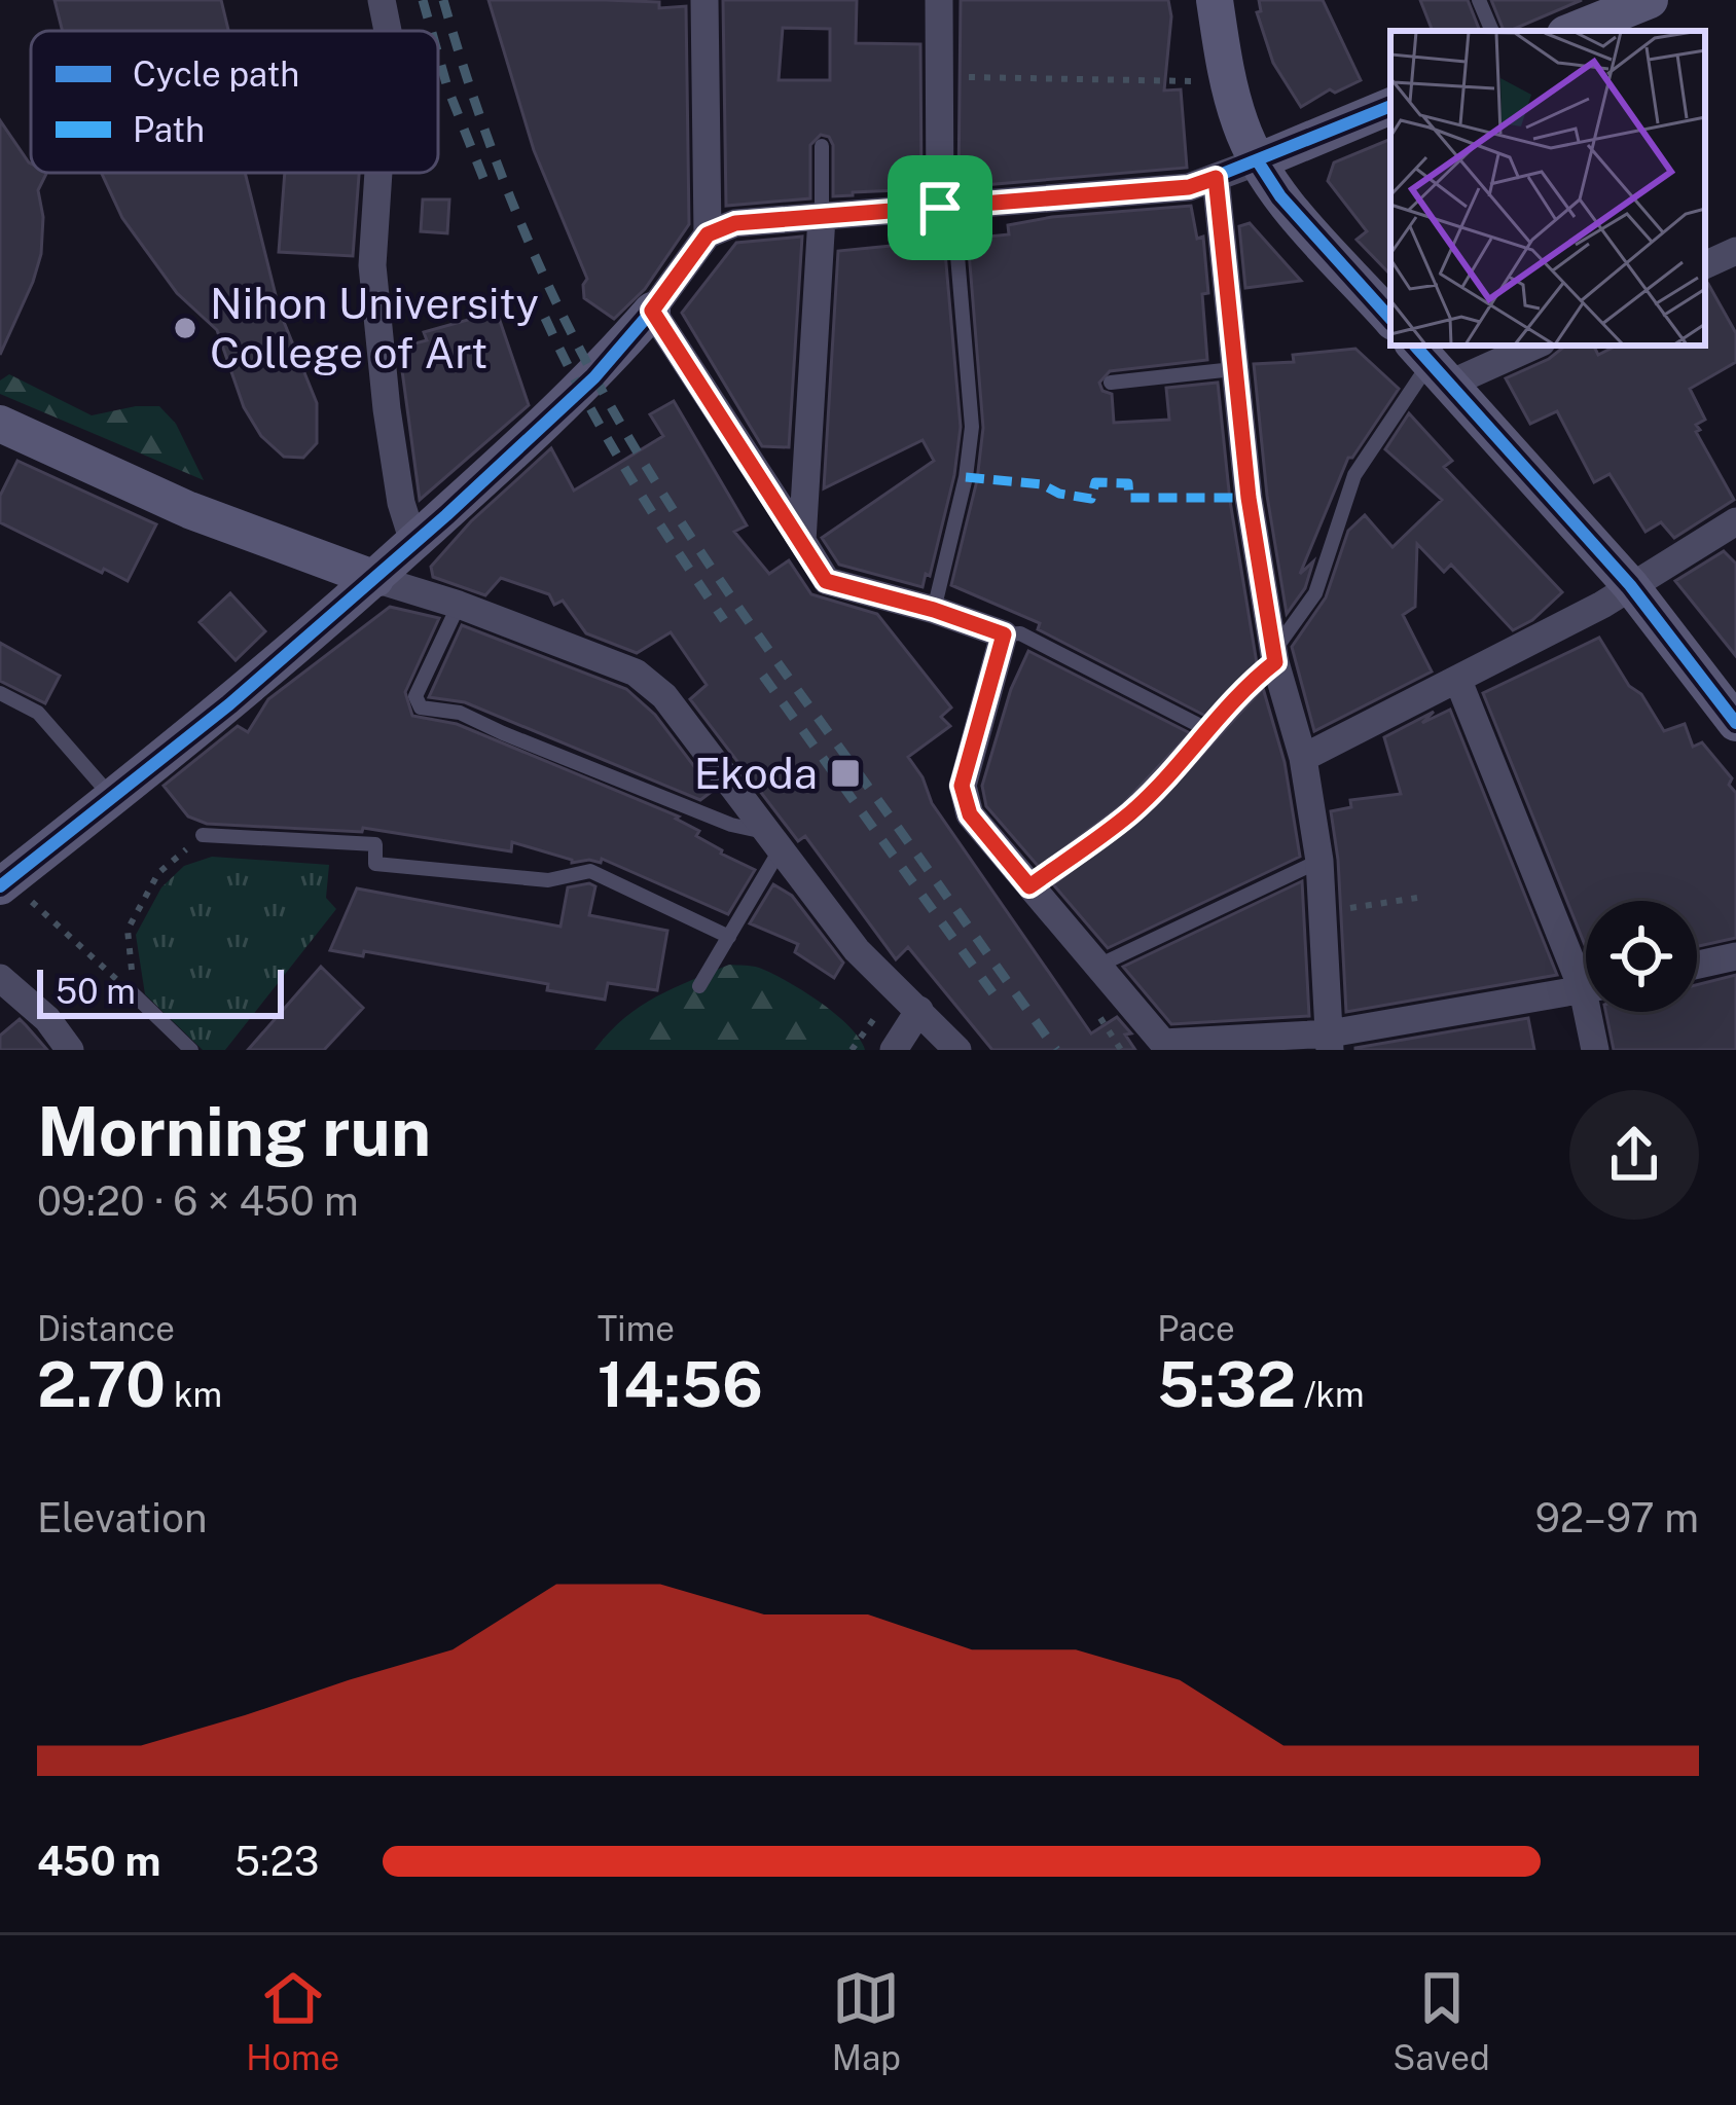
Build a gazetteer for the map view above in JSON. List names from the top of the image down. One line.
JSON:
{"places":{"other":["Nihon University College of Art"],"transit":["Ekoda"]},"legend":["Cycle path","Path"],"scale_bar":"50 m","page":{"scale":"50 m","heading":["Morning run","09:20 · 6 × 450 m"],"stats":[["Distance","2.70 km"],["Time","14:56"],["Pace","5:32 /km"]],"chart":["Elevation","92–97 m"],"list":[{"name":"450 m","note":"5:23"}],"tabs":["Home","Map","Saved"]}}
